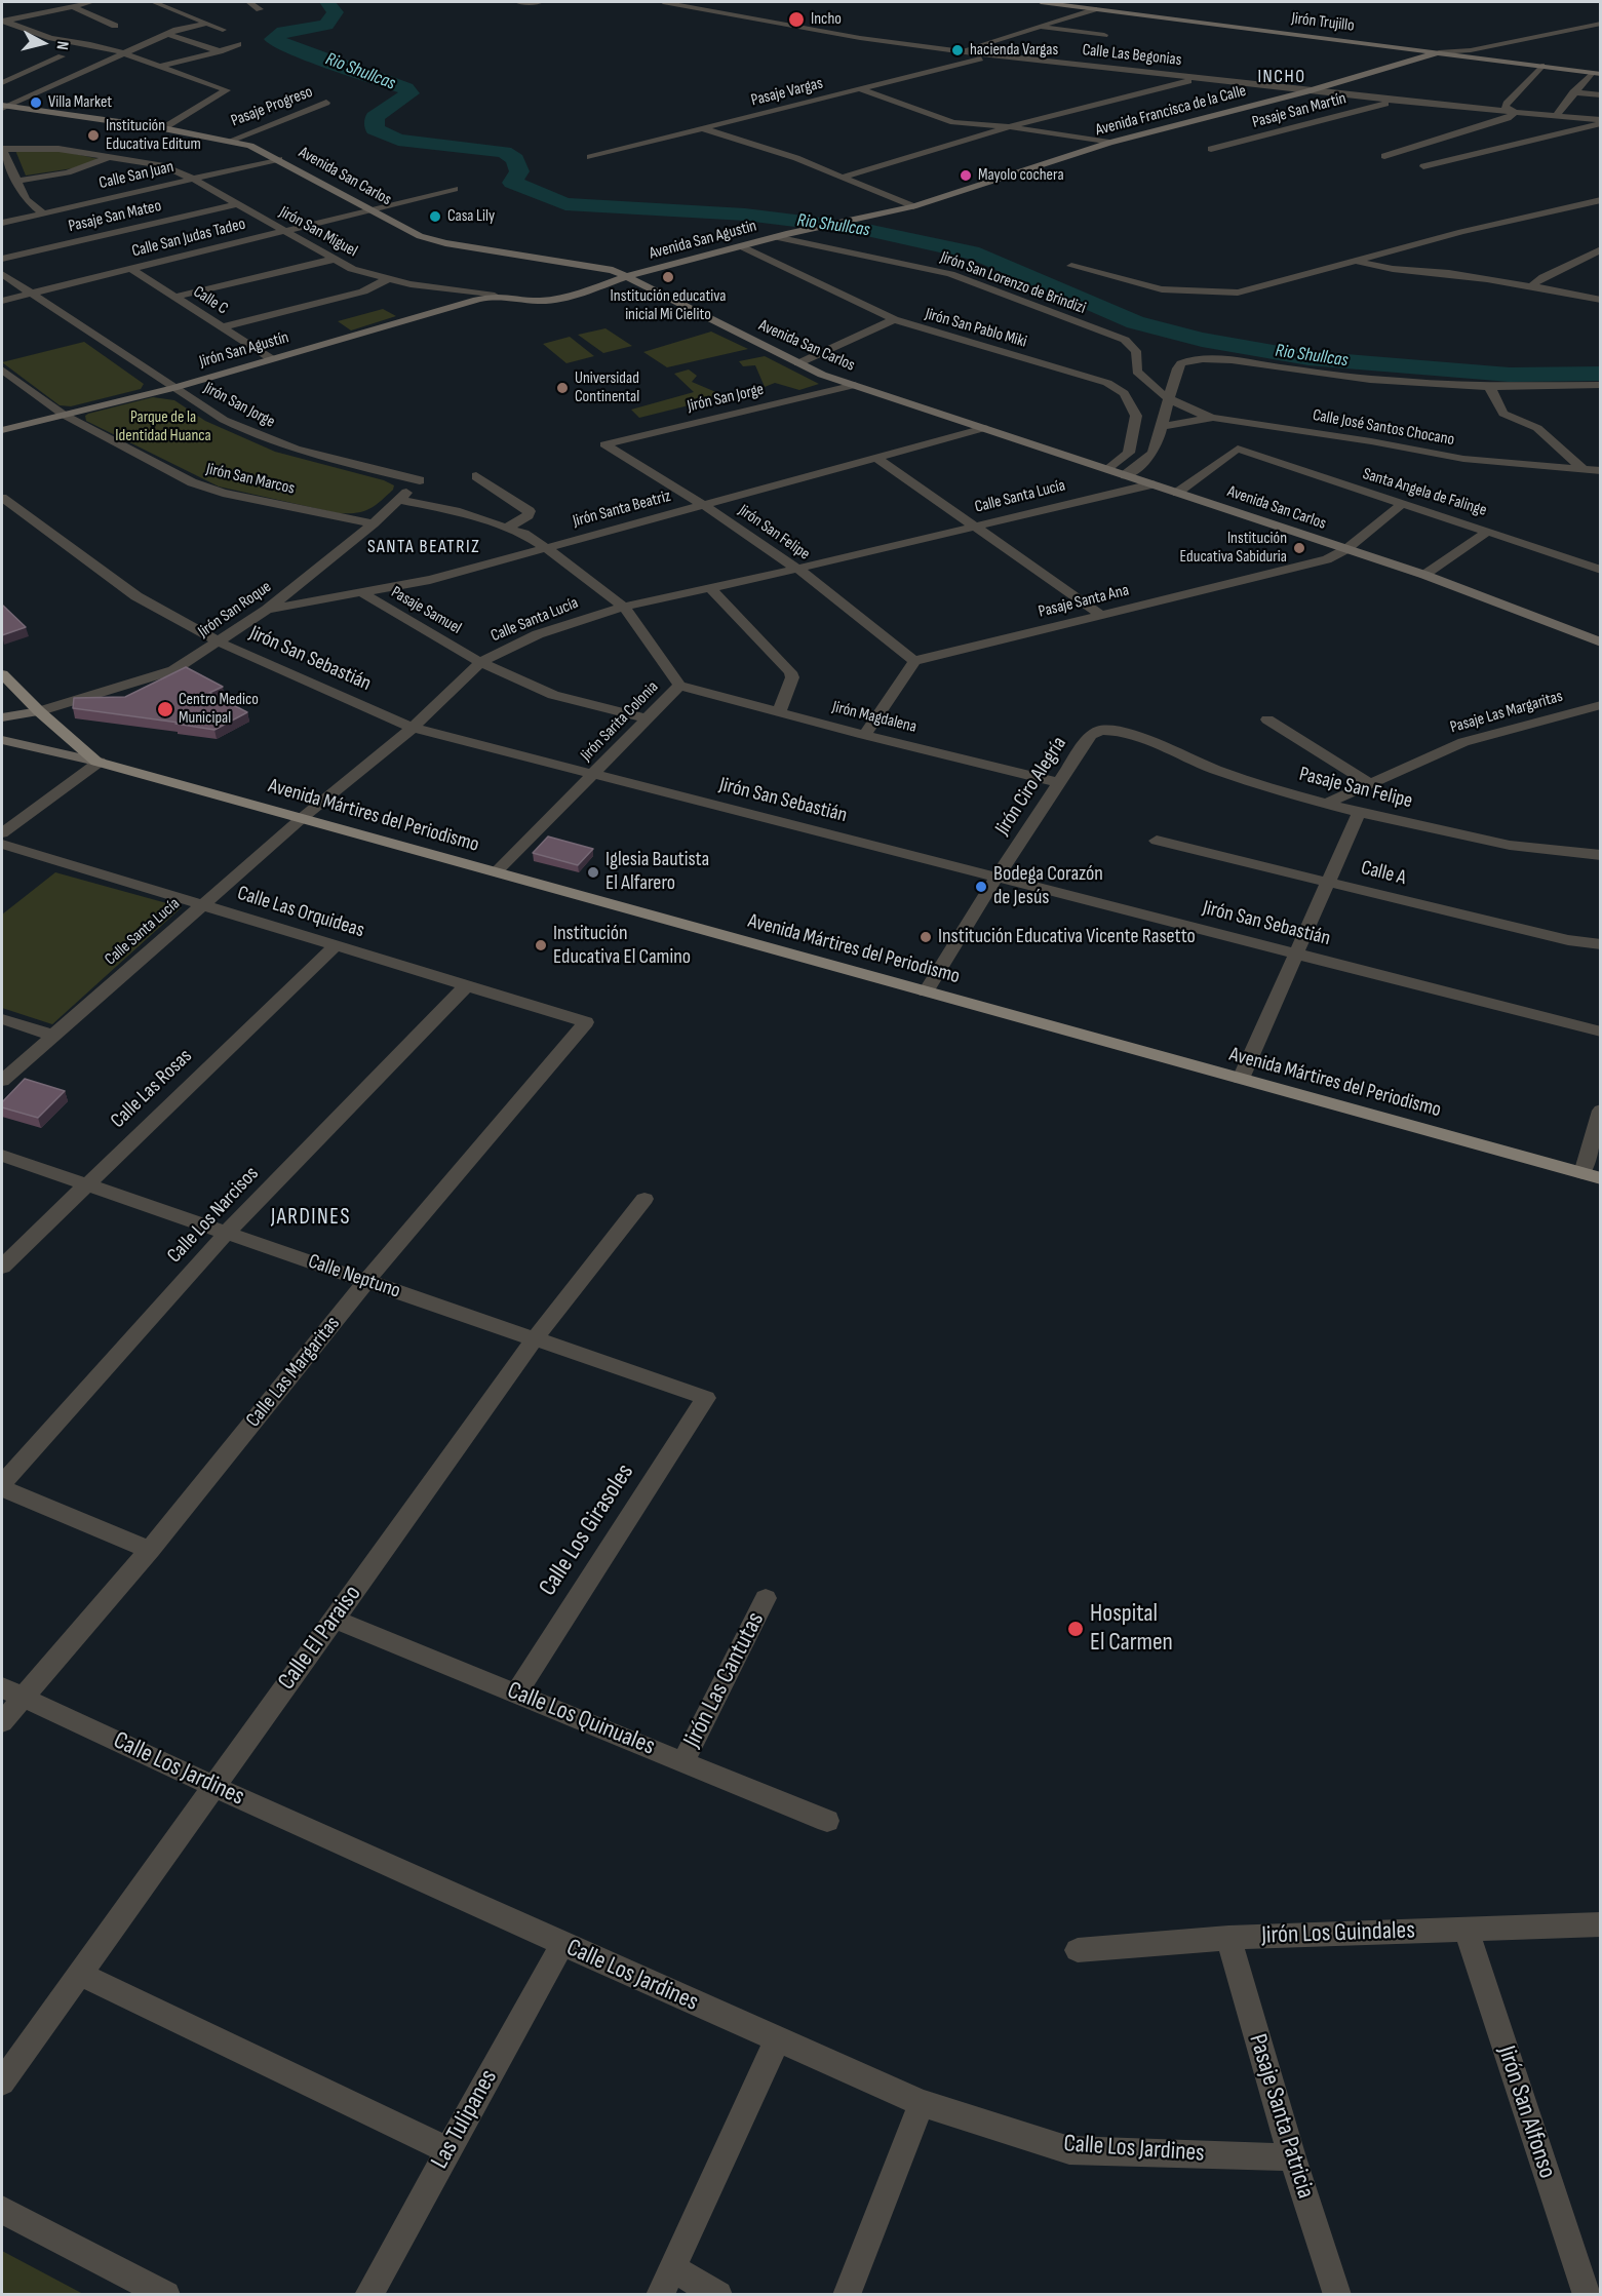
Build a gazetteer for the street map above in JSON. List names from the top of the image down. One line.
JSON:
{"streets":{"main road":["Jirón Trujillo","Avenida Francisca de la Calle","Avenida San Carlos","Jirón San Miguel","Avenida San Agustin","Jirón San Agustín","Avenida Mártires del Periodismo"],"street":["Calle Las Begonias","Pasaje Vargas","Pasaje Progreso","Pasaje San Martín","Calle San Juan","Pasaje San Mateo","Calle San Judas Tadeo","Jirón San Lorenzo de Brindizi","Calle C","Jirón San Pablo Miki","Jirón San Jorge","Calle José Santos Chocano","Jirón San Marcos","Santa Angela de Falinge","Calle Santa Lucía","Jirón Santa Beatriz","Jirón San Felipe","Pasaje Santa Ana","Jirón San Roque","Pasaje Samuel","Jirón San Sebastián","Pasaje Las Margaritas","Jirón Magdalena","Jirón Sarita Colonia","Jirón Ciro Alegría","Pasaje San Felipe","Calle A","Calle Las Orquideas","Calle Las Rosas","Calle Los Narcisos","Calle Neptuno","Calle Las Margaritas","Calle Los Girasoles","Calle El Paraiso","Jirón Las Cantutas","Calle Los Quinuales","Calle Los Jardines","Jirón Los Guindales","Jirón San Alfonso","Pasaje Santa Patricia","Las Tulipanes"]},"crossings":[["Jirón Trujillo","Avenida Francisca de la Calle"],["Calle Las Begonias","Pasaje Vargas"],["Calle Las Begonias","Avenida Francisca de la Calle"],["Calle Las Begonias","Pasaje San Martín"],["Pasaje Progreso","Avenida San Carlos"],["Avenida Francisca de la Calle","Avenida San Agustin"],["Calle San Juan","Avenida San Carlos"],["Calle San Juan","Jirón San Miguel"],["Avenida San Carlos","Jirón San Miguel"],["Avenida San Carlos","Calle San Judas Tadeo"],["Avenida San Carlos","Avenida San Agustin"],["Avenida San Carlos","Jirón San Pablo Miki"],["Avenida San Carlos","Jirón San Jorge"],["Avenida San Carlos","Santa Angela de Falinge"],["Avenida San Carlos","Calle Santa Lucía"],["Avenida San Carlos","Jirón Santa Beatriz"],["Avenida San Carlos","Pasaje Santa Ana"],["Pasaje San Mateo","Jirón San Miguel"],["Jirón San Miguel","Calle San Judas Tadeo"],["Jirón San Miguel","Avenida San Agustin"],["Jirón San Miguel","Jirón San Agustín"],["Calle San Judas Tadeo","Calle C"],["Calle San Judas Tadeo","Jirón San Jorge"],["Avenida San Agustin","Jirón San Lorenzo de Brindizi"],["Avenida San Agustin","Jirón San Pablo Miki"],["Jirón San Lorenzo de Brindizi","Calle José Santos Chocano"],["Calle C","Jirón San Agustín"],["Jirón San Agustín","Jirón San Jorge"],["Jirón San Agustín","Jirón San Marcos"],["Jirón San Jorge","Jirón San Felipe"],["Jirón San Jorge","Jirón San Roque"],["Jirón San Marcos","Jirón San Roque"],["Santa Angela de Falinge","Pasaje Santa Ana"],["Calle Santa Lucía","Jirón San Felipe"],["Calle Santa Lucía","Pasaje Samuel"],["Calle Santa Lucía","Jirón San Sebastián"],["Calle Santa Lucía","Jirón Sarita Colonia"],["Calle Santa Lucía","Avenida Mártires del Periodismo"],["Calle Santa Lucía","Calle Las Orquideas"],["Jirón Santa Beatriz","Jirón San Felipe"],["Jirón Santa Beatriz","Jirón San Roque"],["Jirón Santa Beatriz","Pasaje Samuel"],["Jirón Santa Beatriz","Jirón Sarita Colonia"],["Jirón San Felipe","Pasaje Santa Ana"],["Jirón San Roque","Jirón San Sebastián"],["Jirón San Roque","Jirón Sarita Colonia"],["Jirón San Roque","Avenida Mártires del Periodismo"],["Pasaje Samuel","Jirón Sarita Colonia"],["Jirón San Sebastián","Jirón Sarita Colonia"],["Jirón San Sebastián","Jirón Ciro Alegría"],["Pasaje Las Margaritas","Pasaje San Felipe"],["Jirón Magdalena","Jirón Sarita Colonia"],["Jirón Magdalena","Jirón Ciro Alegría"],["Jirón Sarita Colonia","Avenida Mártires del Periodismo"],["Jirón Ciro Alegría","Pasaje San Felipe"],["Jirón Ciro Alegría","Avenida Mártires del Periodismo"],["Calle Las Orquideas","Calle Las Rosas"],["Calle Las Orquideas","Calle Los Narcisos"],["Calle Las Orquideas","Calle Las Margaritas"],["Calle Las Rosas","Calle Neptuno"],["Calle Los Narcisos","Calle Neptuno"],["Calle Neptuno","Calle Las Margaritas"],["Calle Neptuno","Calle Los Girasoles"],["Calle Neptuno","Calle El Paraiso"],["Calle Las Margaritas","Calle Los Jardines"],["Calle Los Girasoles","Calle Los Quinuales"],["Calle El Paraiso","Calle Los Quinuales"],["Calle El Paraiso","Calle Los Jardines"],["Jirón Las Cantutas","Calle Los Quinuales"],["Calle Los Jardines","Pasaje Santa Patricia"],["Calle Los Jardines","Las Tulipanes"],["Jirón Los Guindales","Jirón San Alfonso"],["Jirón Los Guindales","Pasaje Santa Patricia"]],"districts":["INCHO","SANTA BEATRIZ","JARDINES"],"water":["Rio Shullcas"],"parks":["Parque de la Identidad Huanca"],"places":["Incho","hacienda Vargas","Villa Market","Institución Educativa Editum","Mayolo cochera","Casa Lily","Institución educativa inicial Mi Cielito","Universidad Continental","Institución Educativa Sabiduria","Centro Medico Municipal","Iglesia Bautista El Alfarero","Bodega Corazón de Jesús","Institución Educativa Vicente Rasetto","Institución Educativa El Camino","Hospital El Carmen"],"north":"right"}
